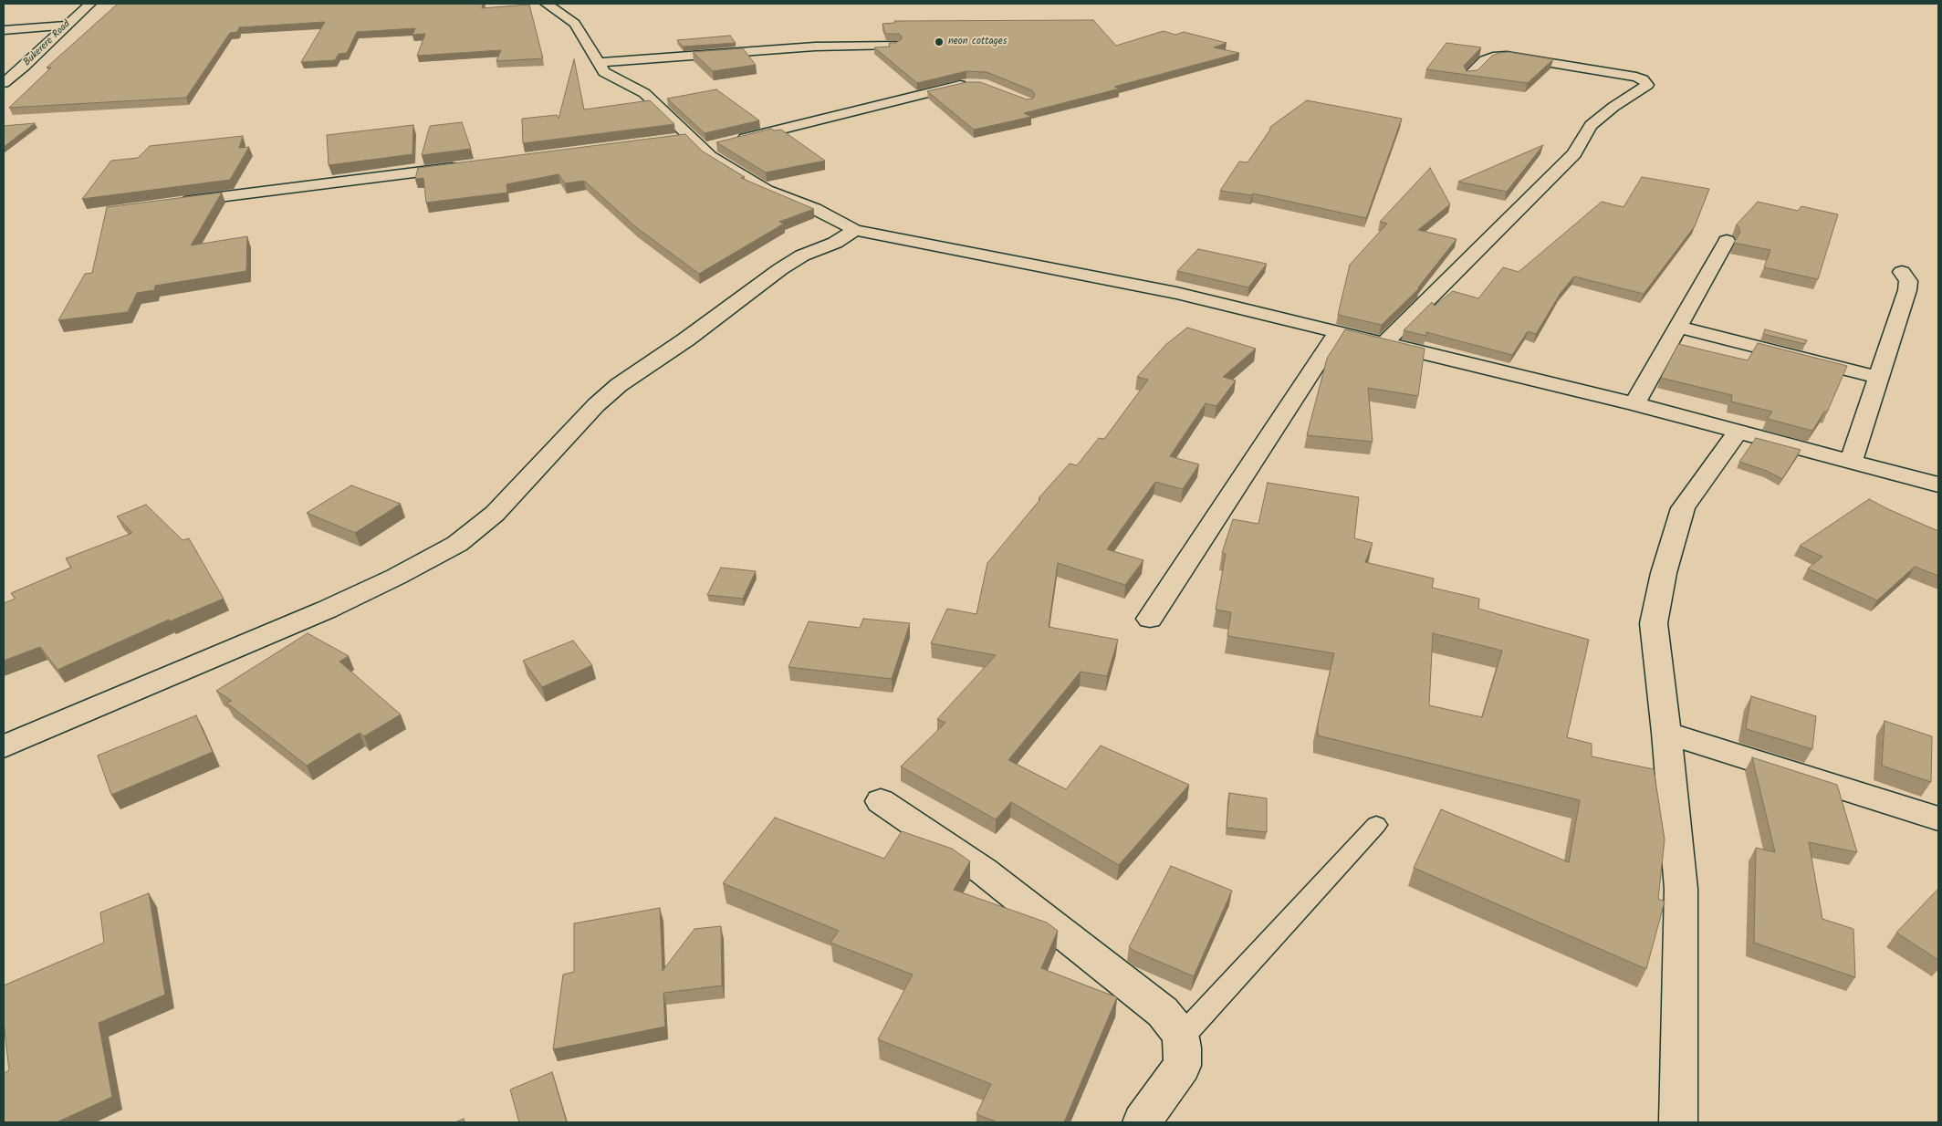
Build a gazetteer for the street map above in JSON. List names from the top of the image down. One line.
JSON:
{"streets":{"street":["Bukerere Road"]},"places":["neon cottages"]}
